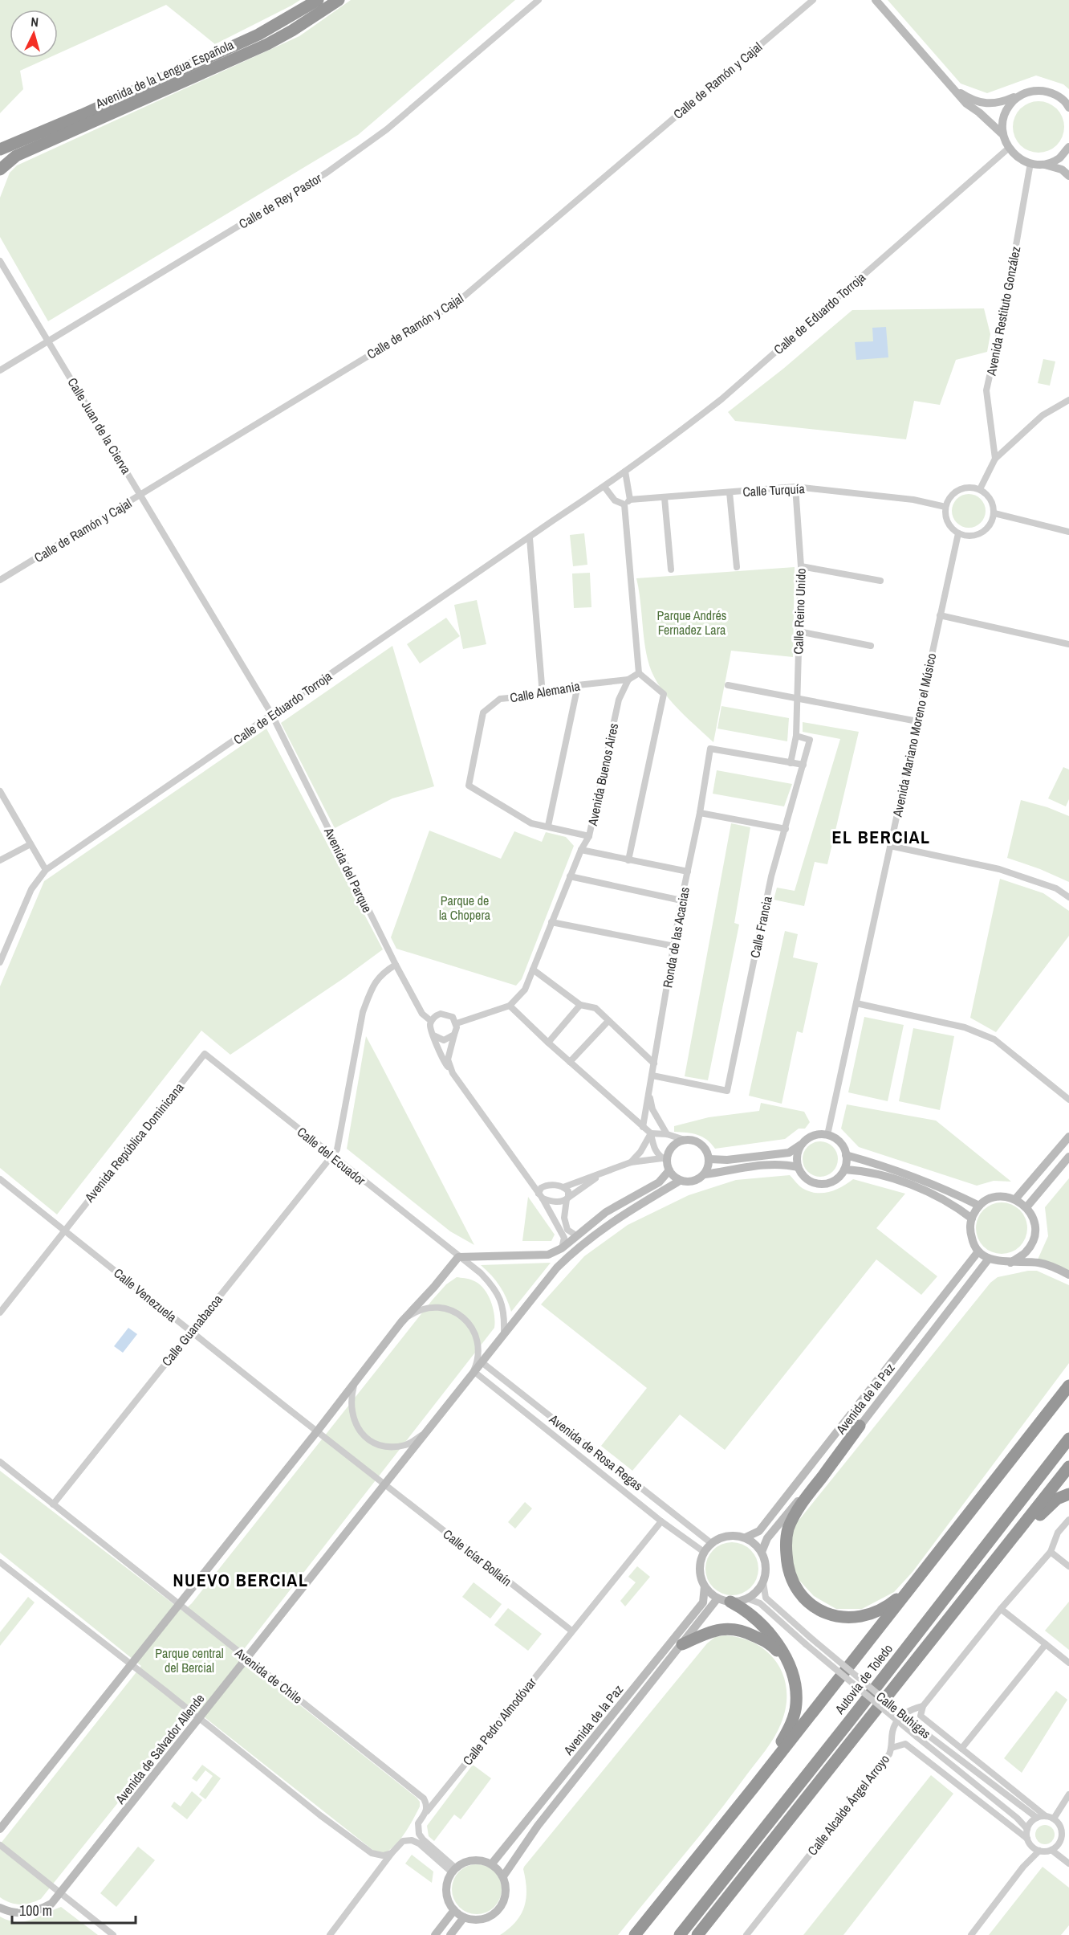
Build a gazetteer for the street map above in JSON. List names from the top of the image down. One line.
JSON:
{"streets":{"highway":["Avenida de la Lengua Española","Autovía de Toledo"],"street":["Calle de Ramón y Cajal","Calle de Rey Pastor","Avenida Restituto González","Calle de Eduardo Torroja","Calle Juan de la Cierva","Calle Turquía","Calle Reino Unido","Calle Alemania","Avenida Mariano Moreno el Músico","Avenida Buenos Aires","Avenida del Parque","Calle Francia","Ronda de las Acacias","Avenida República Dominicana","Calle del Ecuador","Calle Venezuela","Calle Guanabacoa","Avenida de la Paz","Avenida de Rosa Regas","Calle Icíar Bollaín","Avenida de Chile","Calle Buhigas","Calle Pedro Almodóvar","Avenida de Salvador Allende","Calle Alcalde Ángel Arroyo"]},"crossings":[["Calle de Ramón y Cajal","Calle Juan de la Cierva"],["Calle de Rey Pastor","Calle Juan de la Cierva"],["Calle de Eduardo Torroja","Calle Juan de la Cierva"],["Calle de Eduardo Torroja","Avenida del Parque"],["Calle Juan de la Cierva","Avenida del Parque"],["Calle Turquía","Calle Reino Unido"],["Calle Turquía","Avenida Mariano Moreno el Músico"],["Calle Reino Unido","Calle Francia"],["Calle Reino Unido","Ronda de las Acacias"],["Calle Alemania","Avenida Buenos Aires"],["Avenida Buenos Aires","Avenida del Parque"],["Avenida del Parque","Calle Guanabacoa"],["Calle Francia","Ronda de las Acacias"],["Avenida República Dominicana","Calle del Ecuador"],["Avenida República Dominicana","Calle Venezuela"],["Calle del Ecuador","Calle Guanabacoa"],["Calle del Ecuador","Avenida de Salvador Allende"],["Calle Venezuela","Calle Guanabacoa"],["Calle Venezuela","Avenida de Salvador Allende"],["Calle Guanabacoa","Avenida de Chile"],["Avenida de la Paz","Avenida de Rosa Regas"],["Avenida de la Paz","Calle Buhigas"],["Avenida de Rosa Regas","Calle Buhigas"],["Avenida de Rosa Regas","Calle Pedro Almodóvar"],["Avenida de Rosa Regas","Avenida de Salvador Allende"],["Calle Icíar Bollaín","Calle Pedro Almodóvar"],["Calle Icíar Bollaín","Avenida de Salvador Allende"],["Avenida de Chile","Avenida de Salvador Allende"]],"districts":["EL BERCIAL","NUEVO BERCIAL"],"parks":["Parque Andrés Fernadez Lara","Parque de la Chopera","Parque central del Bercial"],"scale_bar":"100 m","north":"top"}
